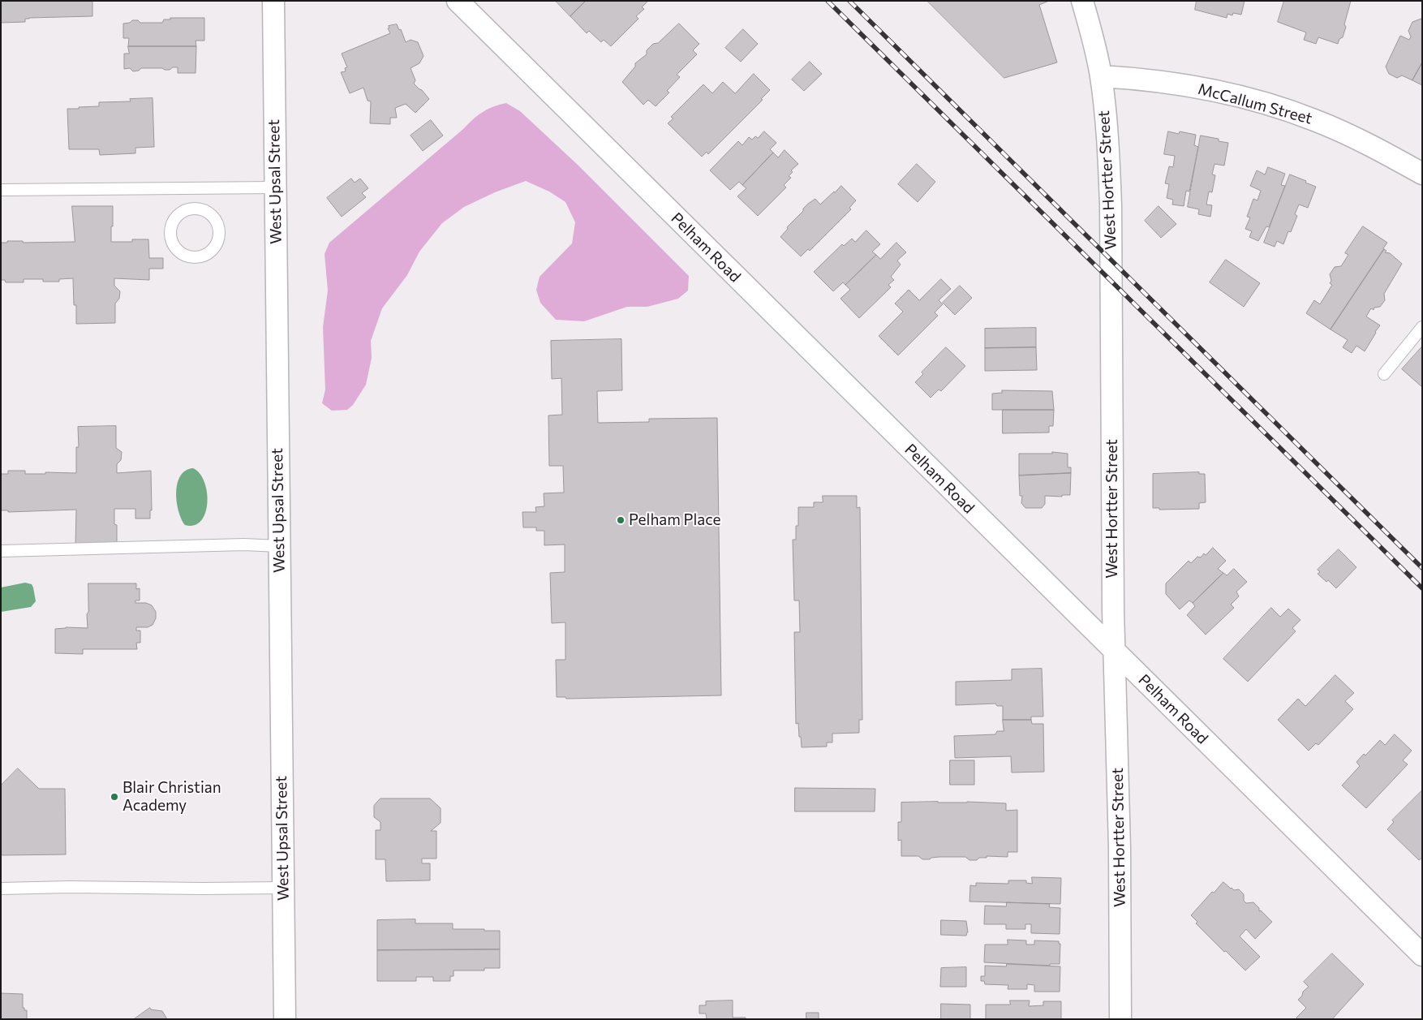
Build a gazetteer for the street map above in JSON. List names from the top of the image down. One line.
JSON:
{"streets":{"street":["McCallum Street","West Hortter Street","West Upsal Street","Pelham Road"]},"crossings":[["McCallum Street","West Hortter Street"],["West Hortter Street","Pelham Road"]],"places":["Pelham Place","Blair Christian Academy"]}
